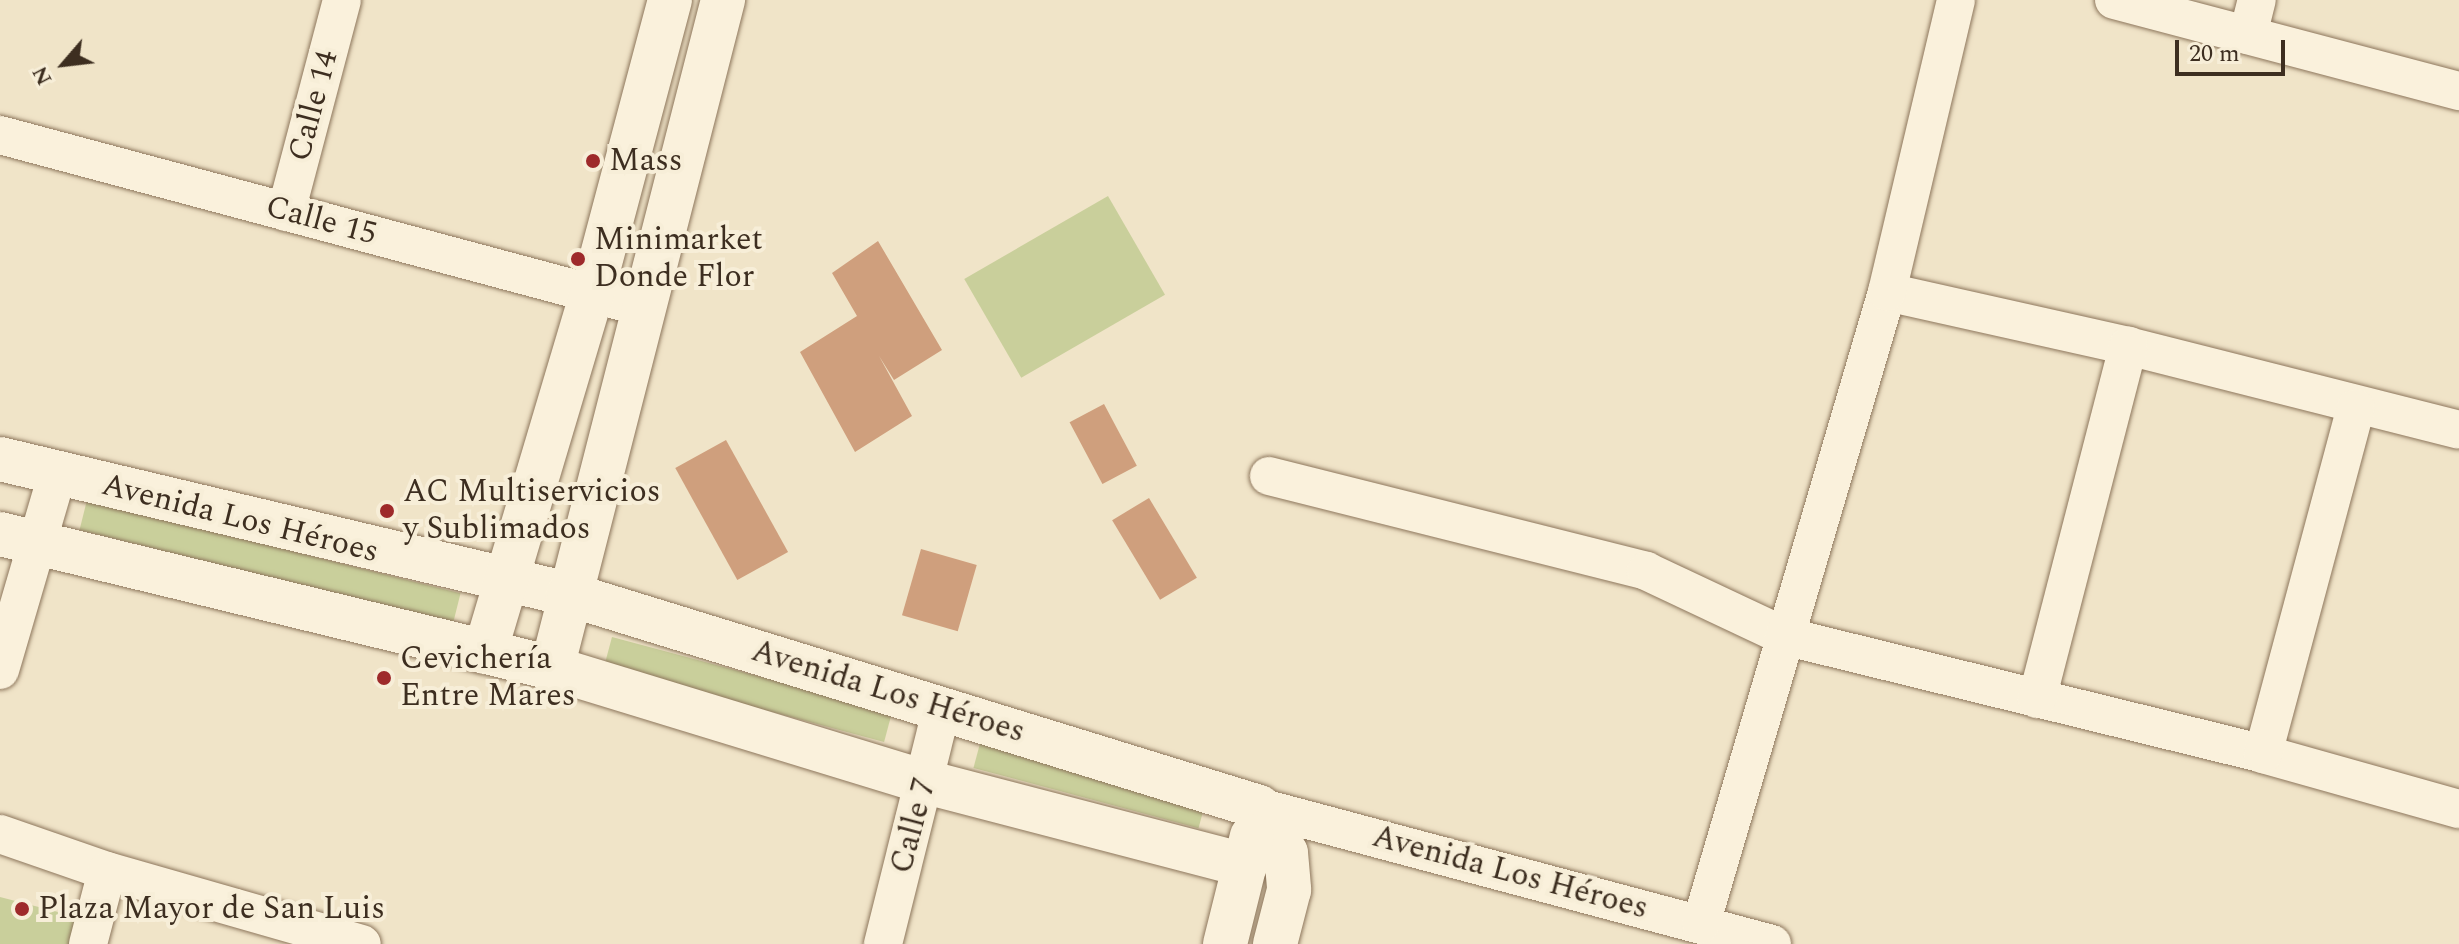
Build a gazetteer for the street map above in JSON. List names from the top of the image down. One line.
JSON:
{"streets":{"main road":["Avenida Los Héroes"],"street":["Calle 14","Calle 15","Calle 7"]},"crossings":[["Calle 14","Calle 15"],["Avenida Los Héroes","Calle 7"]],"places":["Mass","Minimarket Donde Flor","AC Multiservicios y Sublimados","Cevichería Entre Mares","Plaza Mayor de San Luis"],"scale_bar":"20 m","north":"bottom left"}
